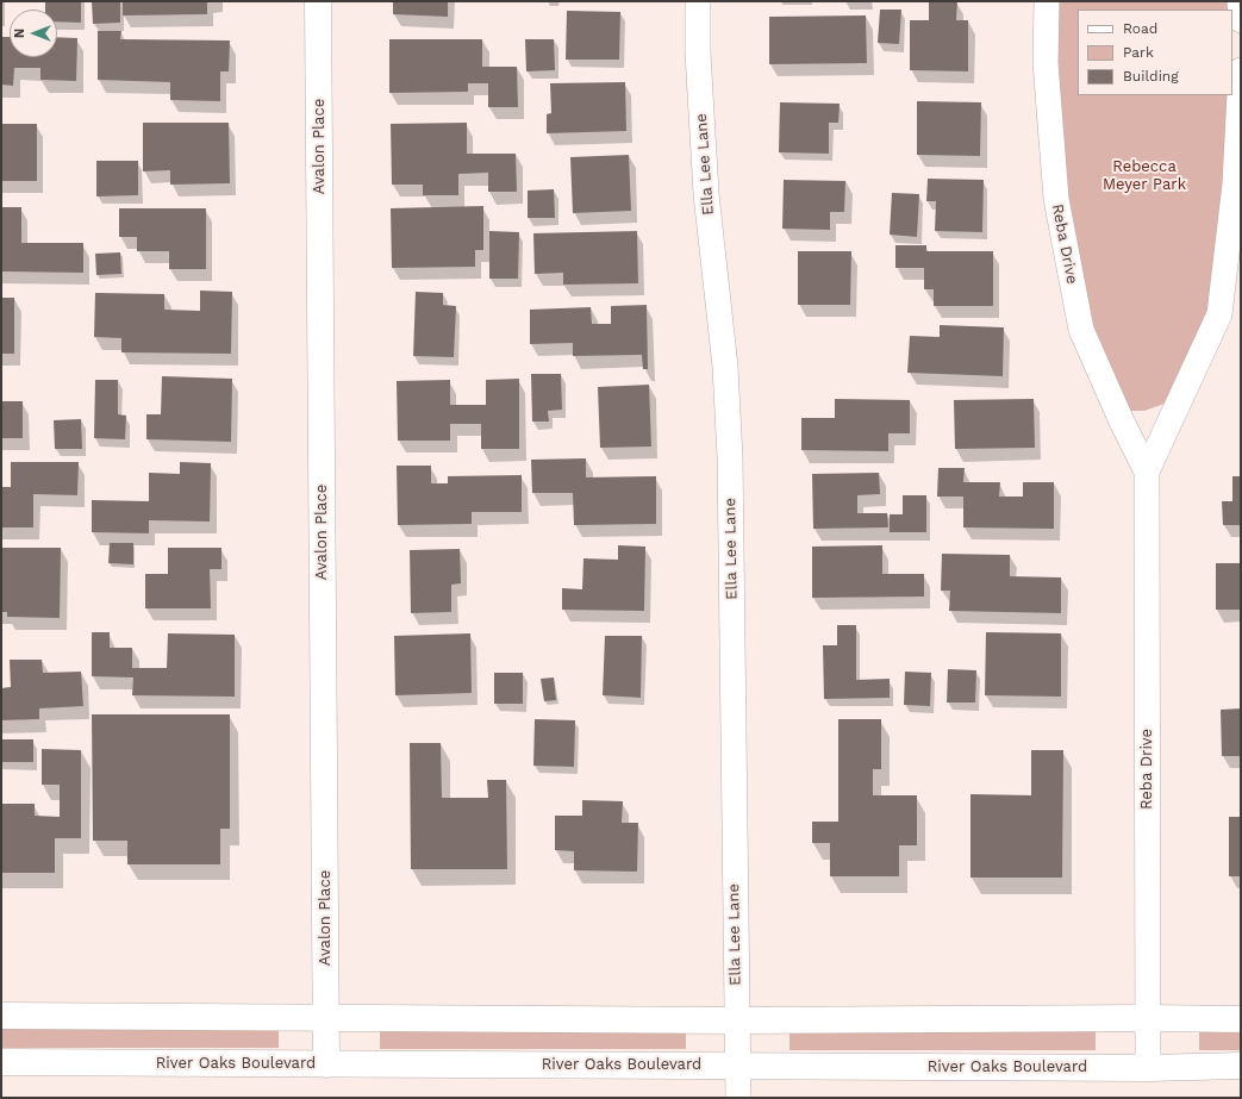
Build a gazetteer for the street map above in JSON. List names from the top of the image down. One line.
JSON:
{"streets":{"street":["Avalon Place","Ella Lee Lane","Reba Drive","River Oaks Boulevard"]},"crossings":[["Avalon Place","River Oaks Boulevard"],["Ella Lee Lane","River Oaks Boulevard"],["Reba Drive","River Oaks Boulevard"]],"parks":["Rebecca Meyer Park"],"legend":["Road","Park","Building"],"north":"left"}
